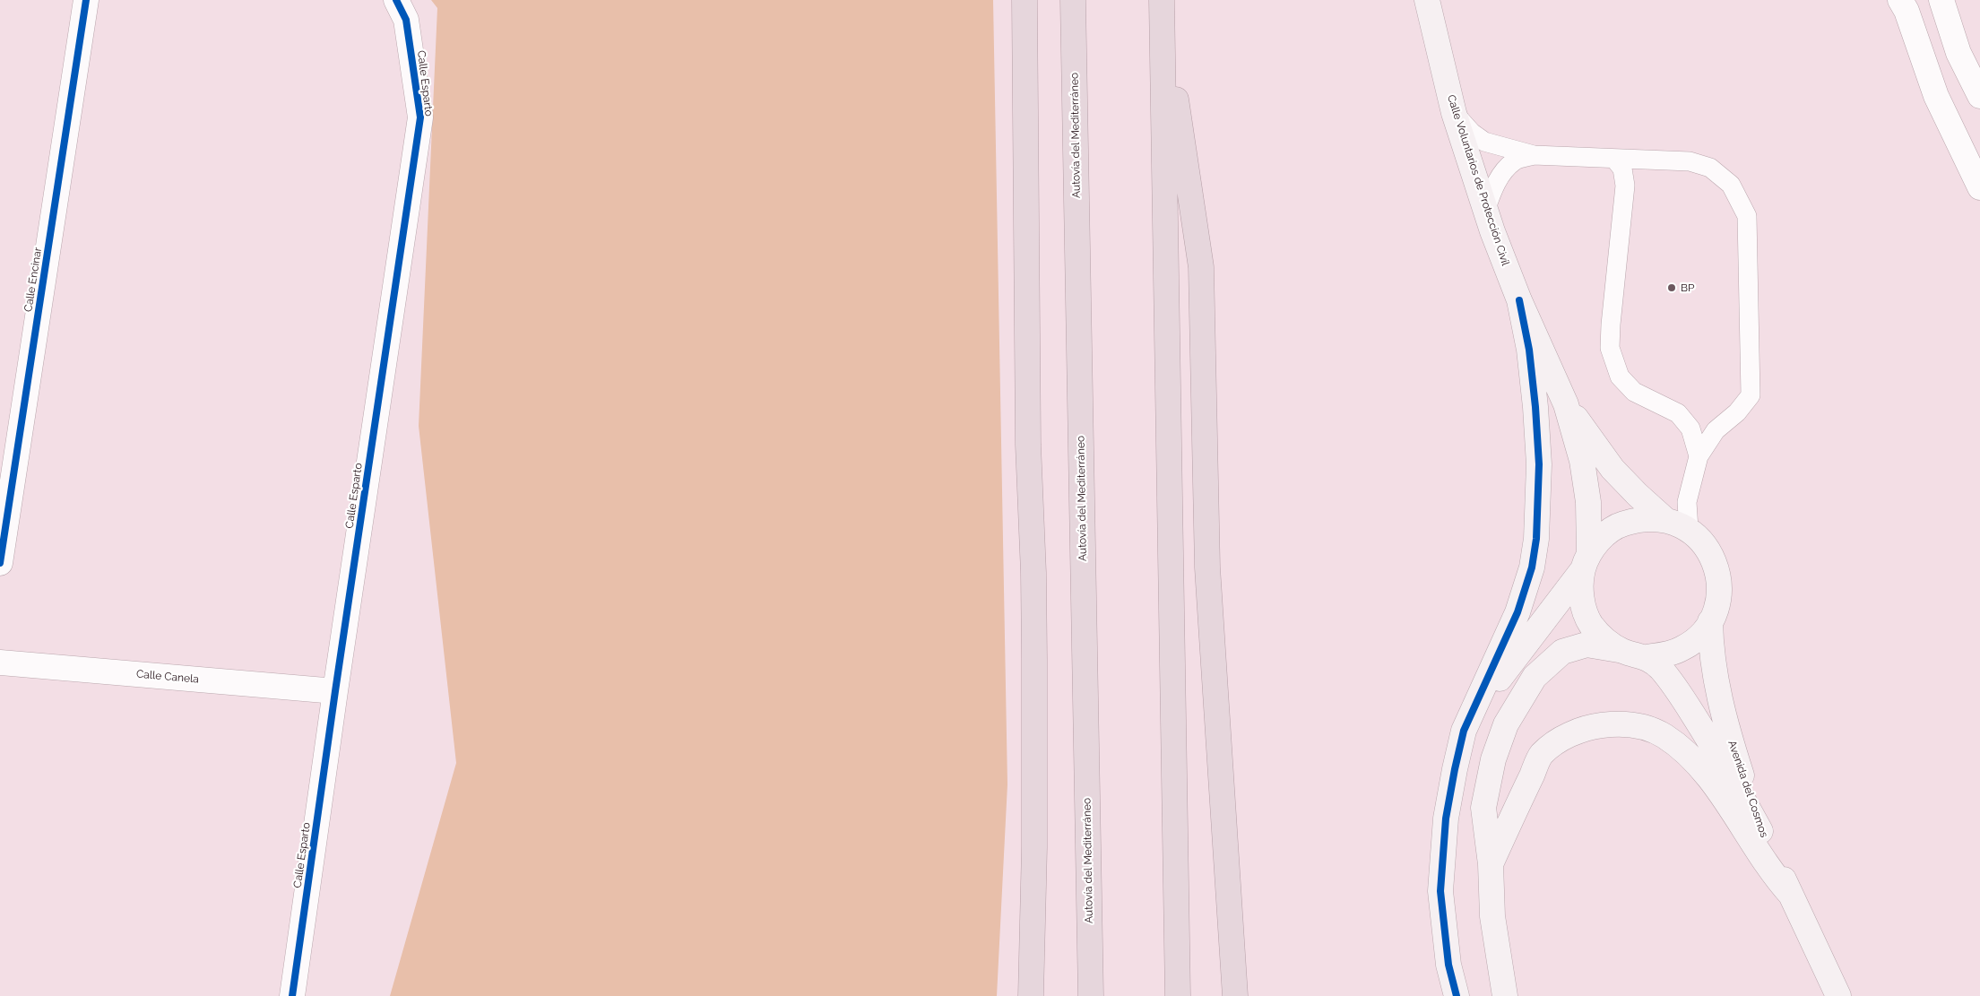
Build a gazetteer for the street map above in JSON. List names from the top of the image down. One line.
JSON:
{"streets":{"highway":["Autovía del Mediterráneo"],"street":["Calle Esparto","Calle Voluntarios de Protección Civíl","Calle Encinar","Calle Canela","Avenida del Cosmos"]},"crossings":[["Calle Esparto","Calle Canela"],["Calle Voluntarios de Protección Civíl","Avenida del Cosmos"]],"places":["BP"]}
